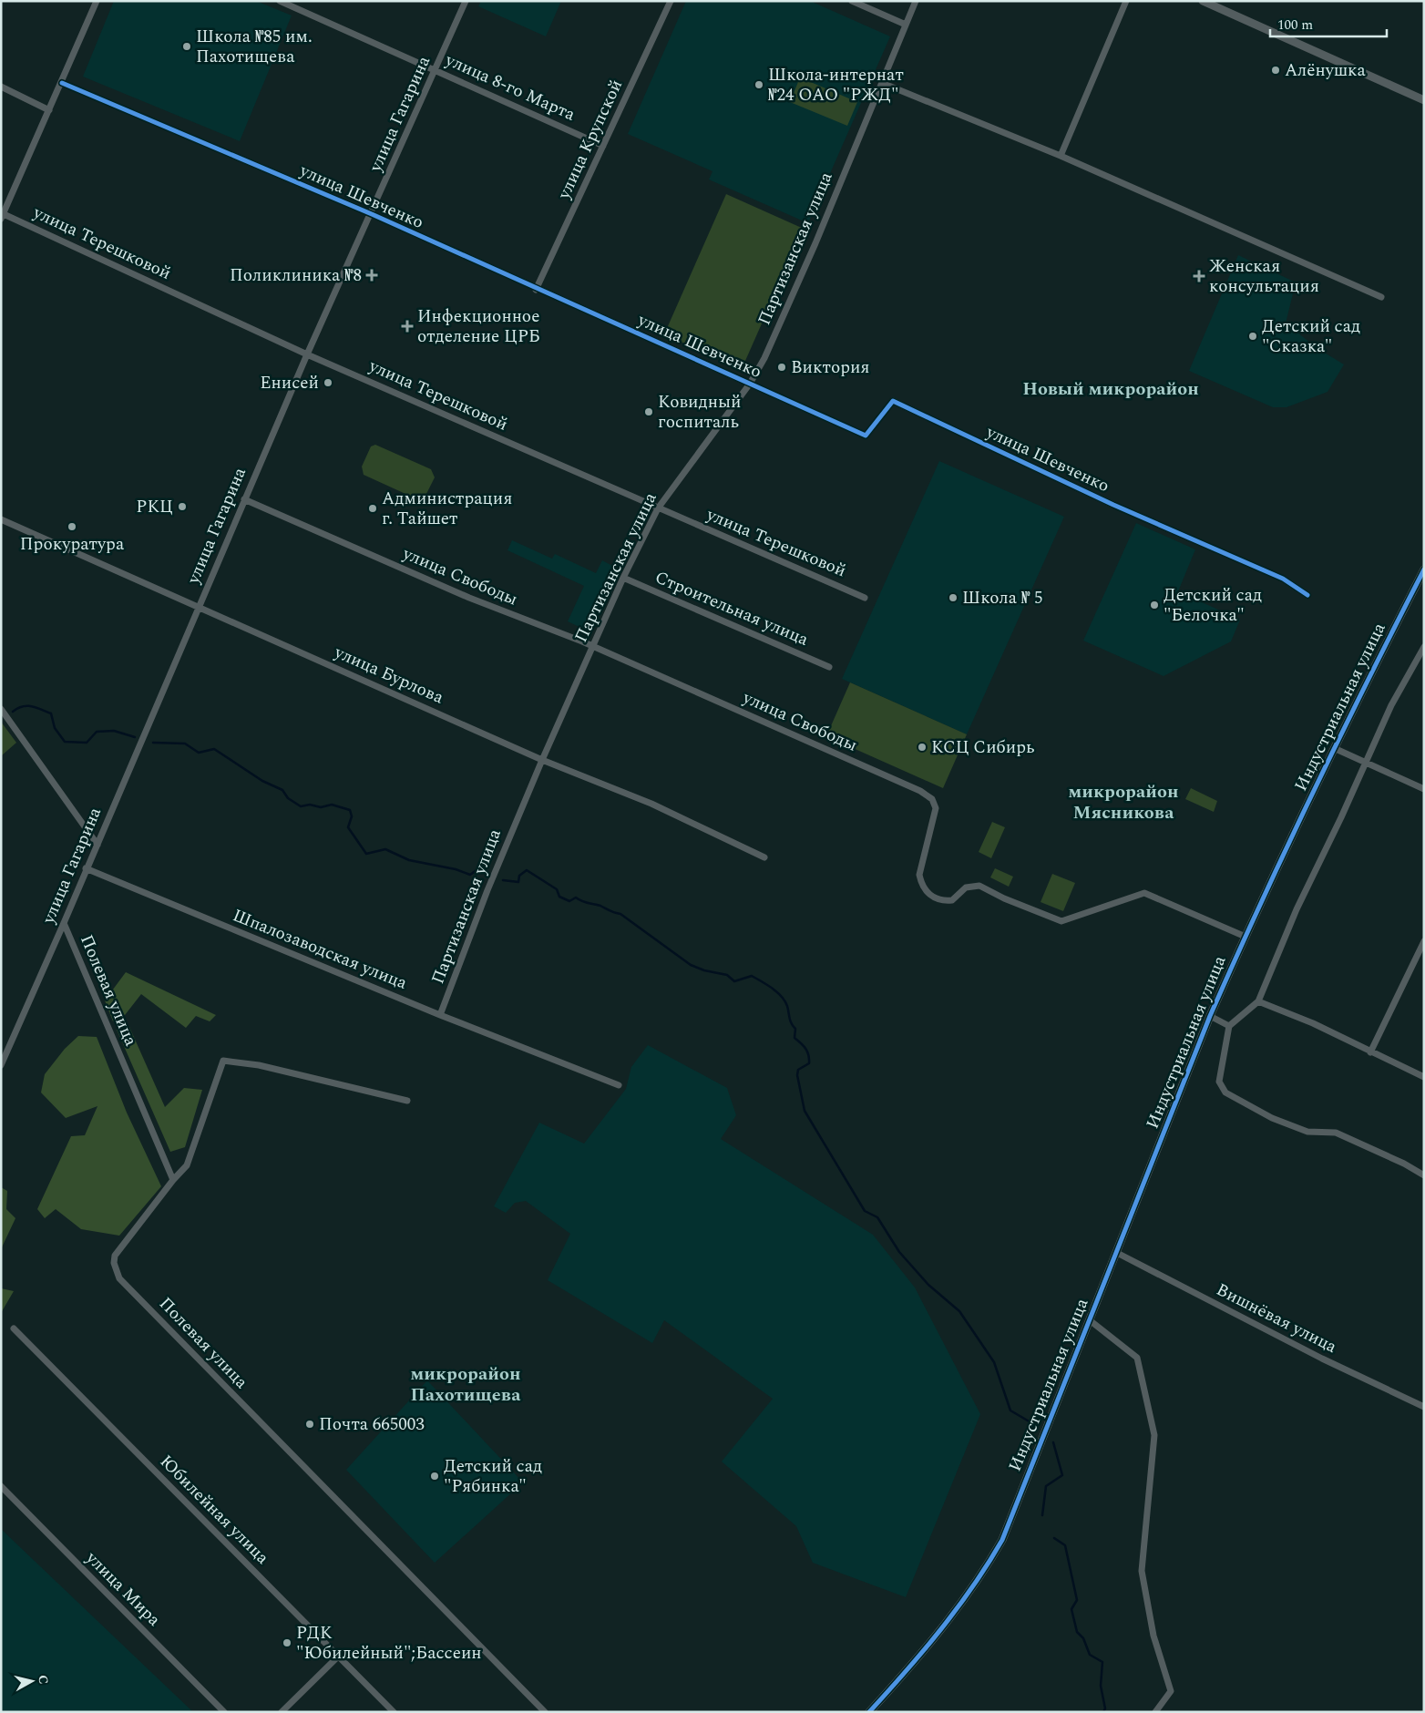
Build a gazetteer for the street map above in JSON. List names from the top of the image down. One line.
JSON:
{"streets":{"street":["улица 8-го Марта","улица Гагарина","улица Крупской","улица Шевченко","улица Терешковой","Партизанская улица","улица Свободы","Строительная улица","улица Бурлова","Индустриальная улица","Шпалозаводская улица","Полевая улица","Вишнёвая улица","Юбилейная улица","улица Мира"]},"crossings":[["улица 8-го Марта","улица Гагарина"],["улица 8-го Марта","улица Крупской"],["улица Гагарина","улица Шевченко"],["улица Гагарина","улица Терешковой"],["улица Гагарина","улица Свободы"],["улица Гагарина","улица Бурлова"],["улица Гагарина","Шпалозаводская улица"],["улица Гагарина","Полевая улица"],["улица Крупской","улица Шевченко"],["улица Шевченко","Партизанская улица"],["улица Терешковой","Партизанская улица"],["Партизанская улица","улица Свободы"],["Партизанская улица","Строительная улица"],["Партизанская улица","улица Бурлова"],["Партизанская улица","Шпалозаводская улица"],["улица Свободы","Индустриальная улица"],["Индустриальная улица","Вишнёвая улица"]],"districts":["Новый микрорайон","микрорайон Мясникова","микрорайон Пахотищева"],"places":{"other":["Школа №85 им. Пахотищева","Алёнушка","Школа-интернат №24 ОАО \"РЖД\"","Детский сад \"Сказка\"","Виктория","Енисей","Ковидный госпиталь","РКЦ","Администрация г. Тайшет","Прокуратура","Школа № 5","Детский сад \"Белочка\"","КСЦ Сибирь","Почта 665003","Детский сад \"Рябинка\"","РДК \"Юбилейный\";Бассеин"],"health":["Поликлиника №8","Женская консультация","Инфекционное отделение ЦРБ"]},"scale_bar":"100 m","north":"right"}
